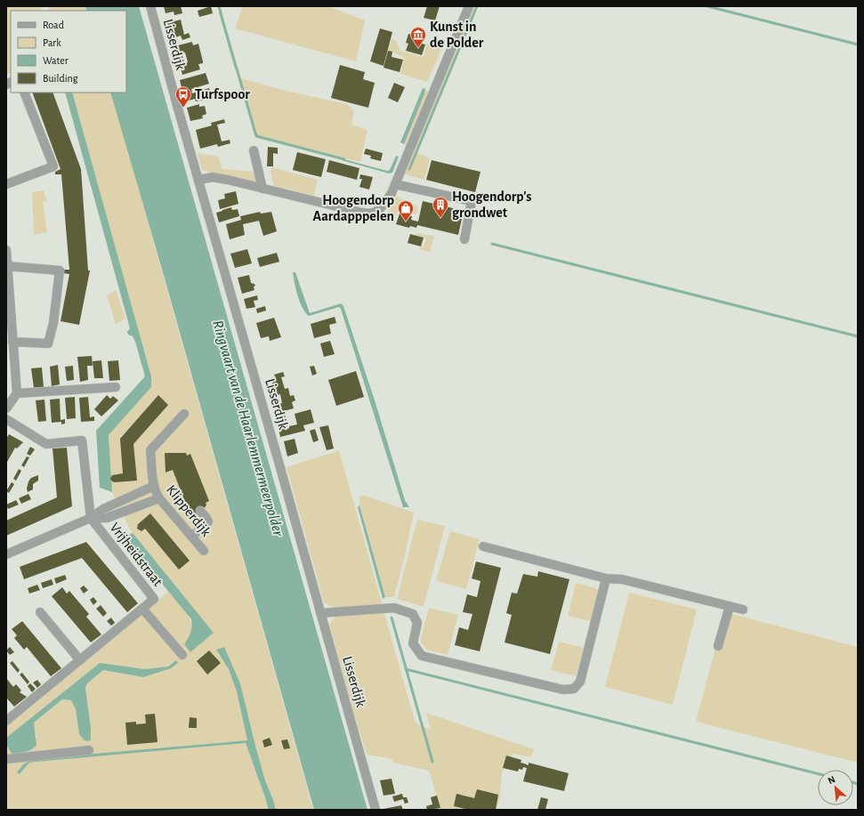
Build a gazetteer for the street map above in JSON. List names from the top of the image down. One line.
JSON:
{"streets":{"street":["Lisserdijk","Klipperdijk","Vrijheidstraat"]},"water":["Ringvaart van de Haarlemmermeerpolder"],"places":{"museum":["Kunst in de Polder"],"bus stop":["Turfspoor"],"building":["Hoogendorp's grondwet"],"shop":["Hoogendorp Aardapppelen"]},"legend":["Road","Park","Water","Building"],"north":"top left"}
